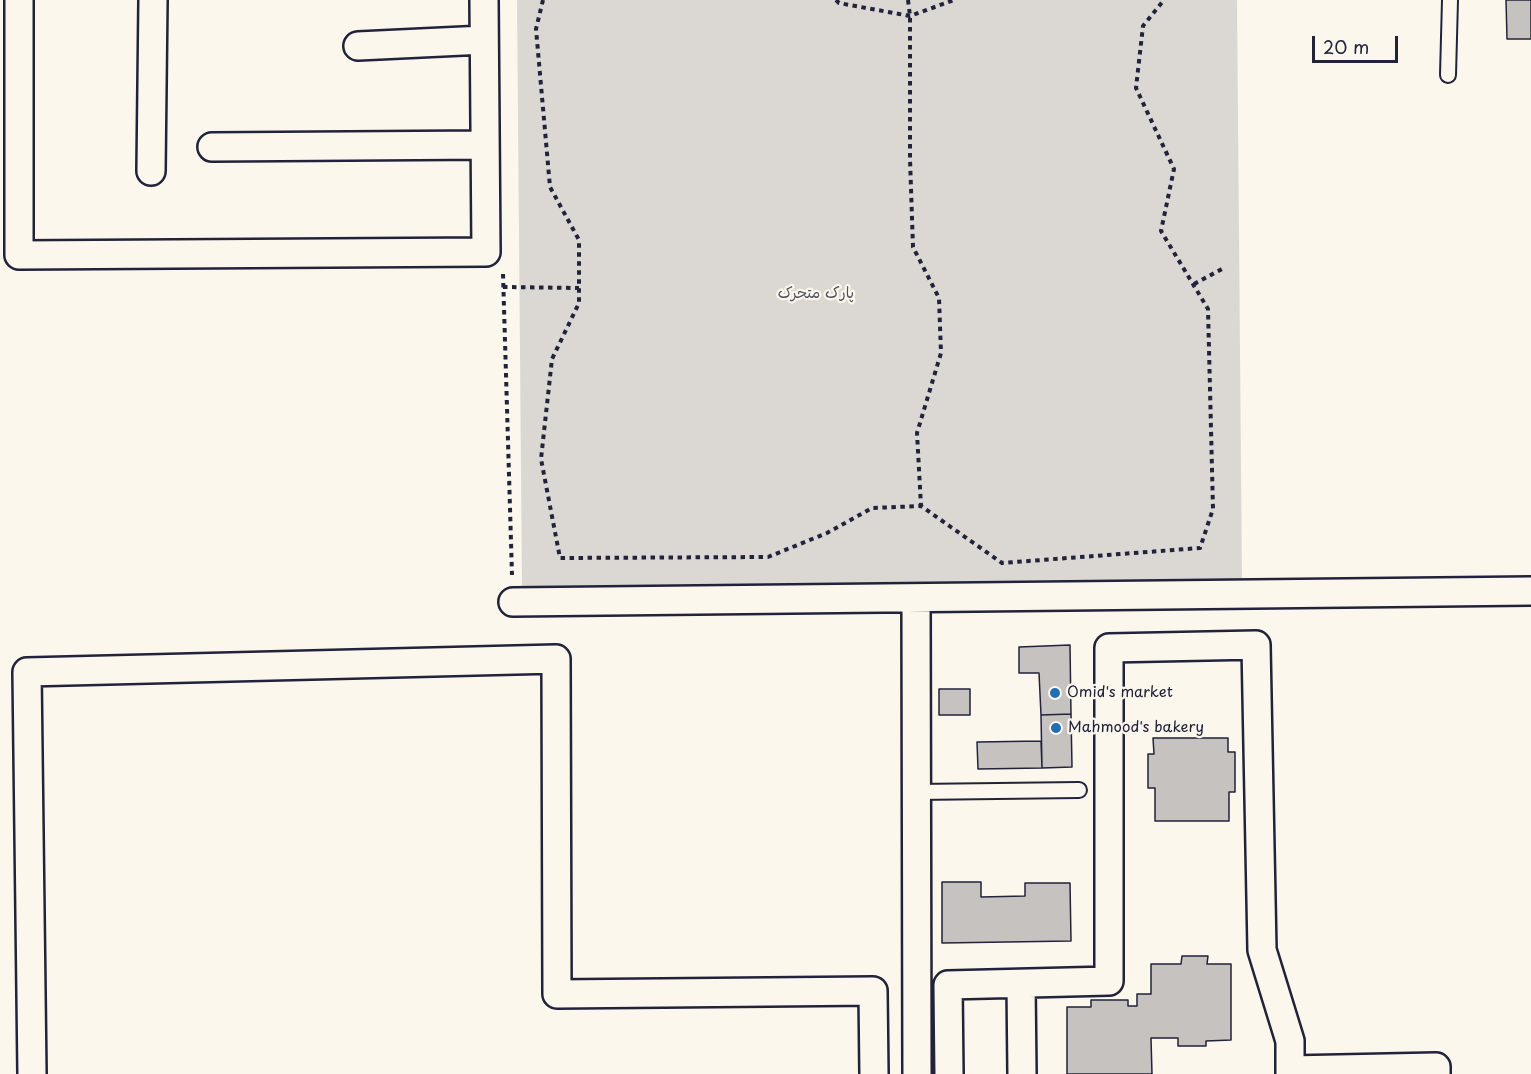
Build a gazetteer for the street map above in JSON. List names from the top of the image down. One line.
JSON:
{"parks":["پارک متحرک"],"places":["Omid's market","Mahmood's bakery"],"scale_bar":"20 m"}
